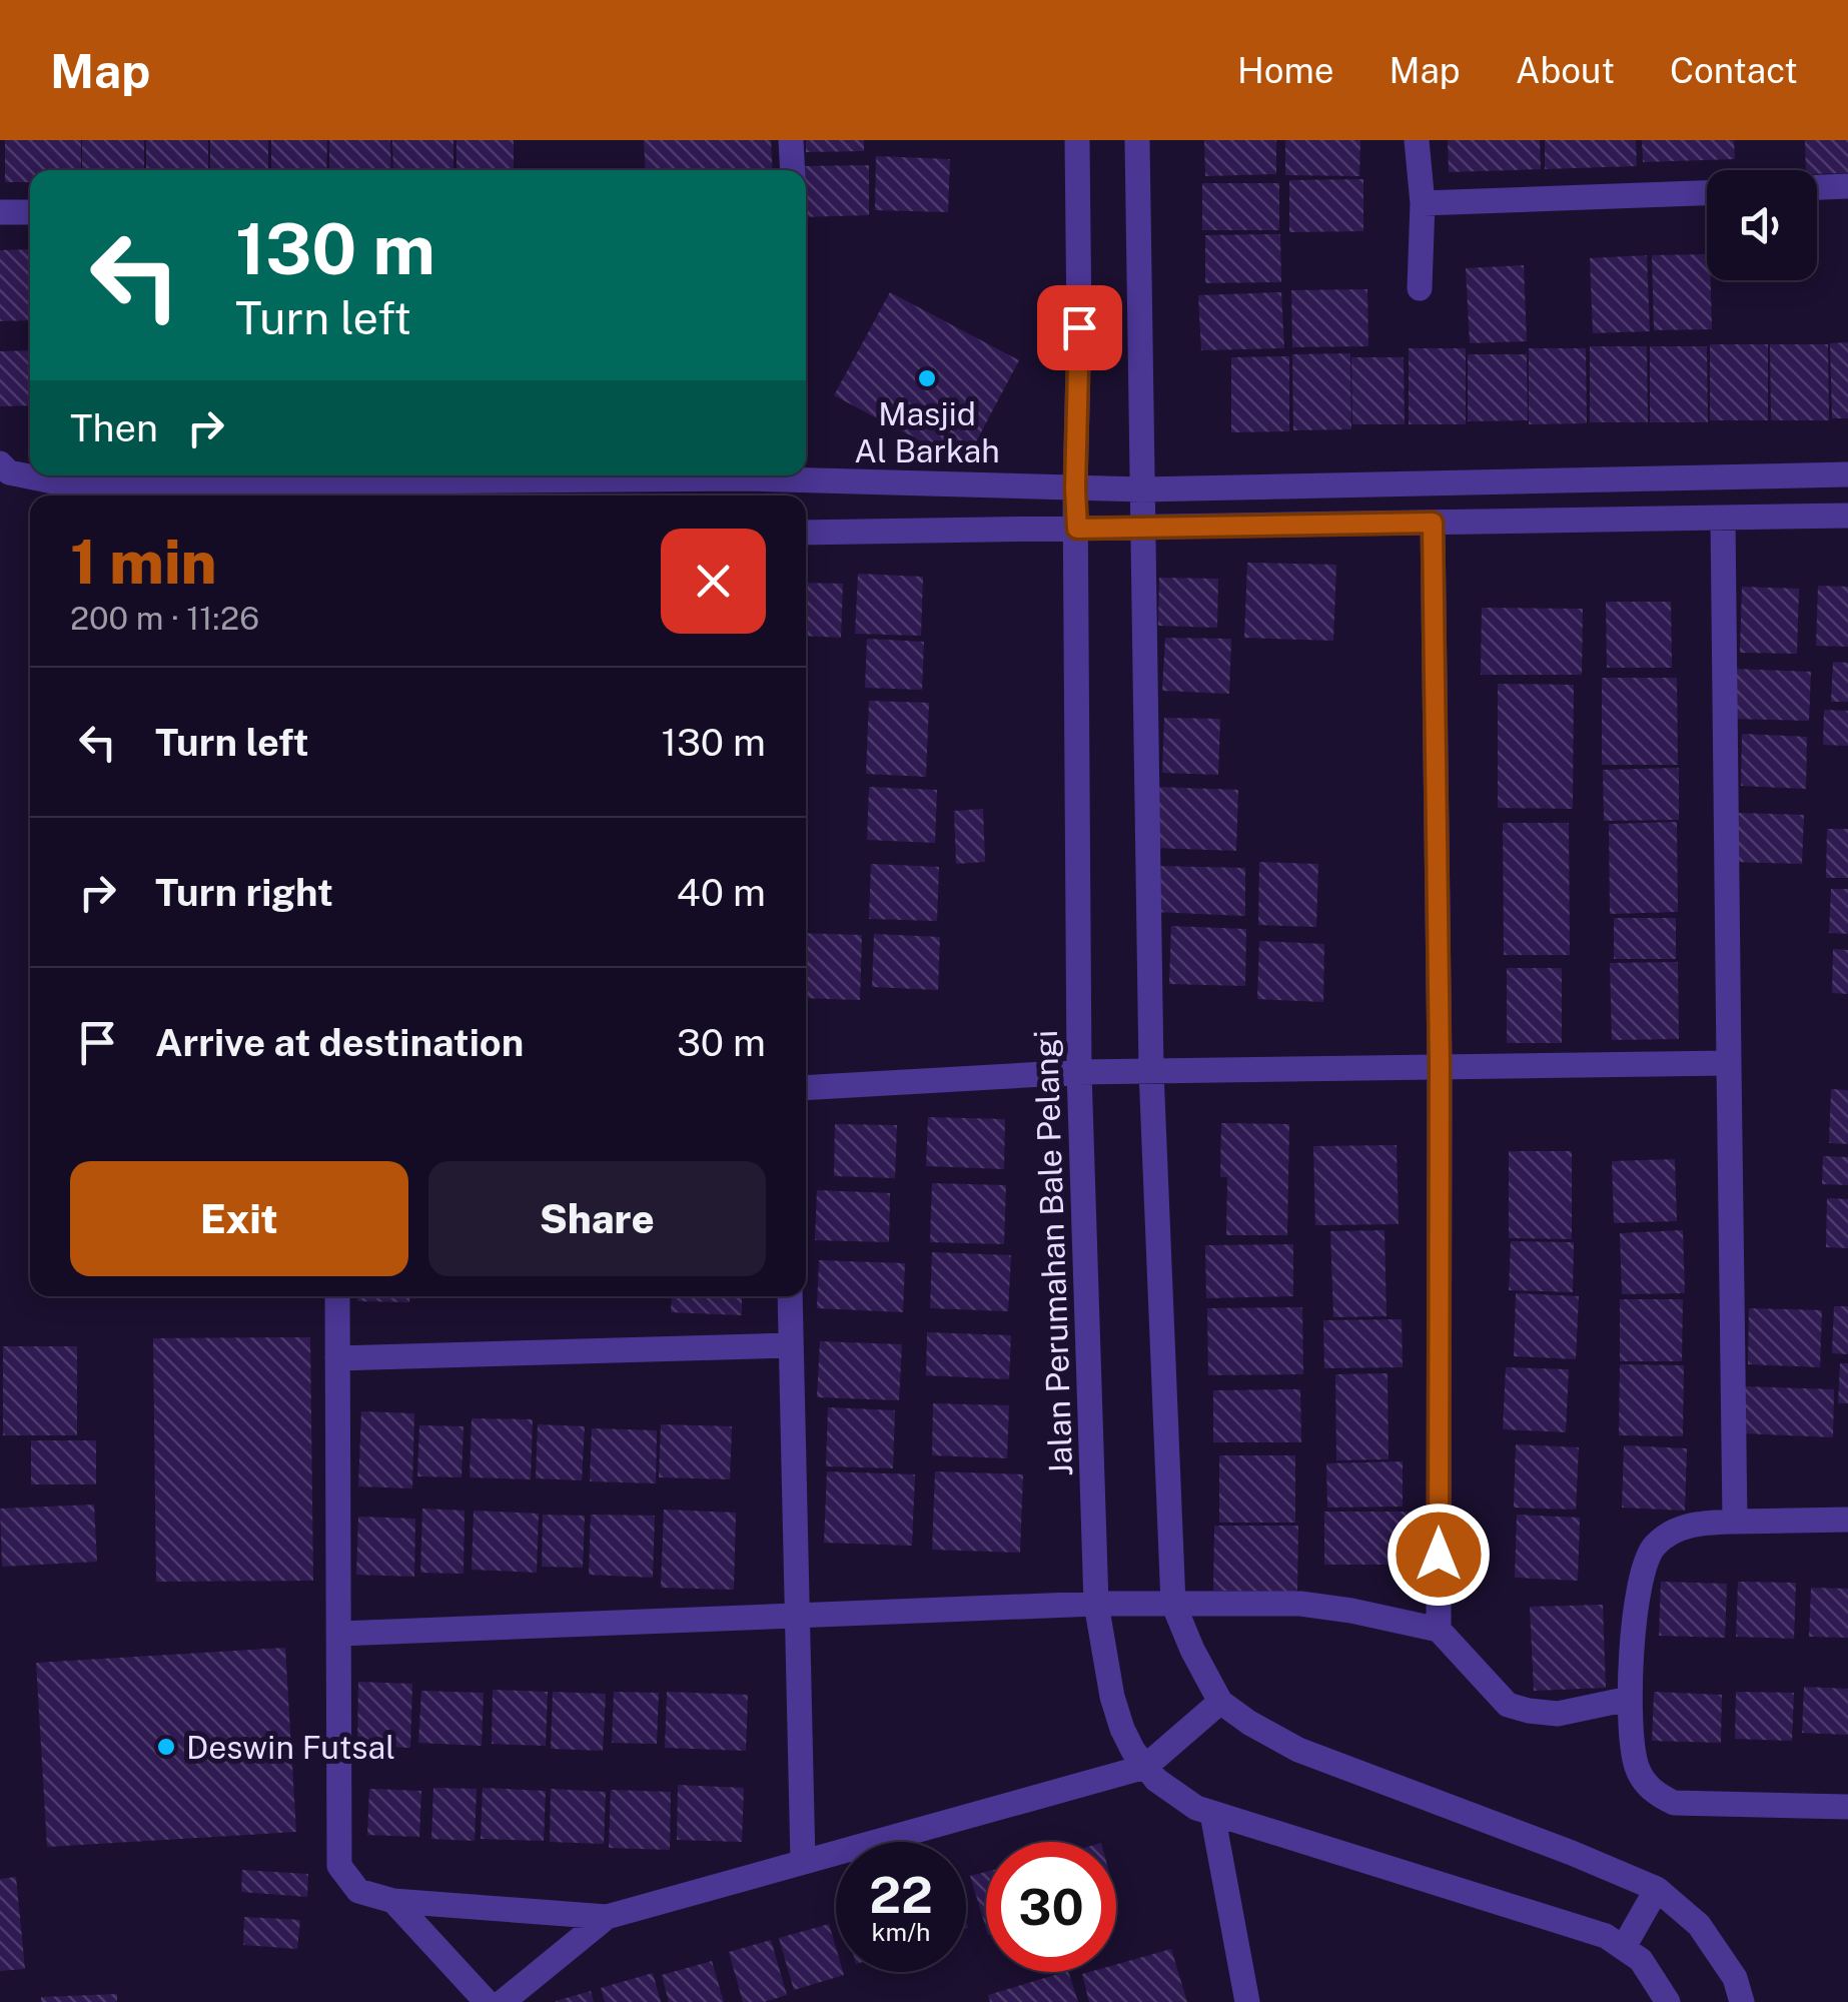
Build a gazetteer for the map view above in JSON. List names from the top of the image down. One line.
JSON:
{"streets":{"street":["Jalan Perumahan Bale Pelangi"]},"places":["Masjid Al Barkah","Deswin Futsal"],"page":{"header":"Map","nav":["Home","Map","About","Contact"],"turn":["130 m","Turn left"],"then":"Then","heading":["1 min","200 m · 11:26"],"list":[{"name":"Turn left","value":"130 m"},{"name":"Turn right","value":"40 m"},{"name":"Arrive at destination","value":"30 m"}],"buttons":["Exit","Share"],"speed":"22 km/h","limit":"30"}}
